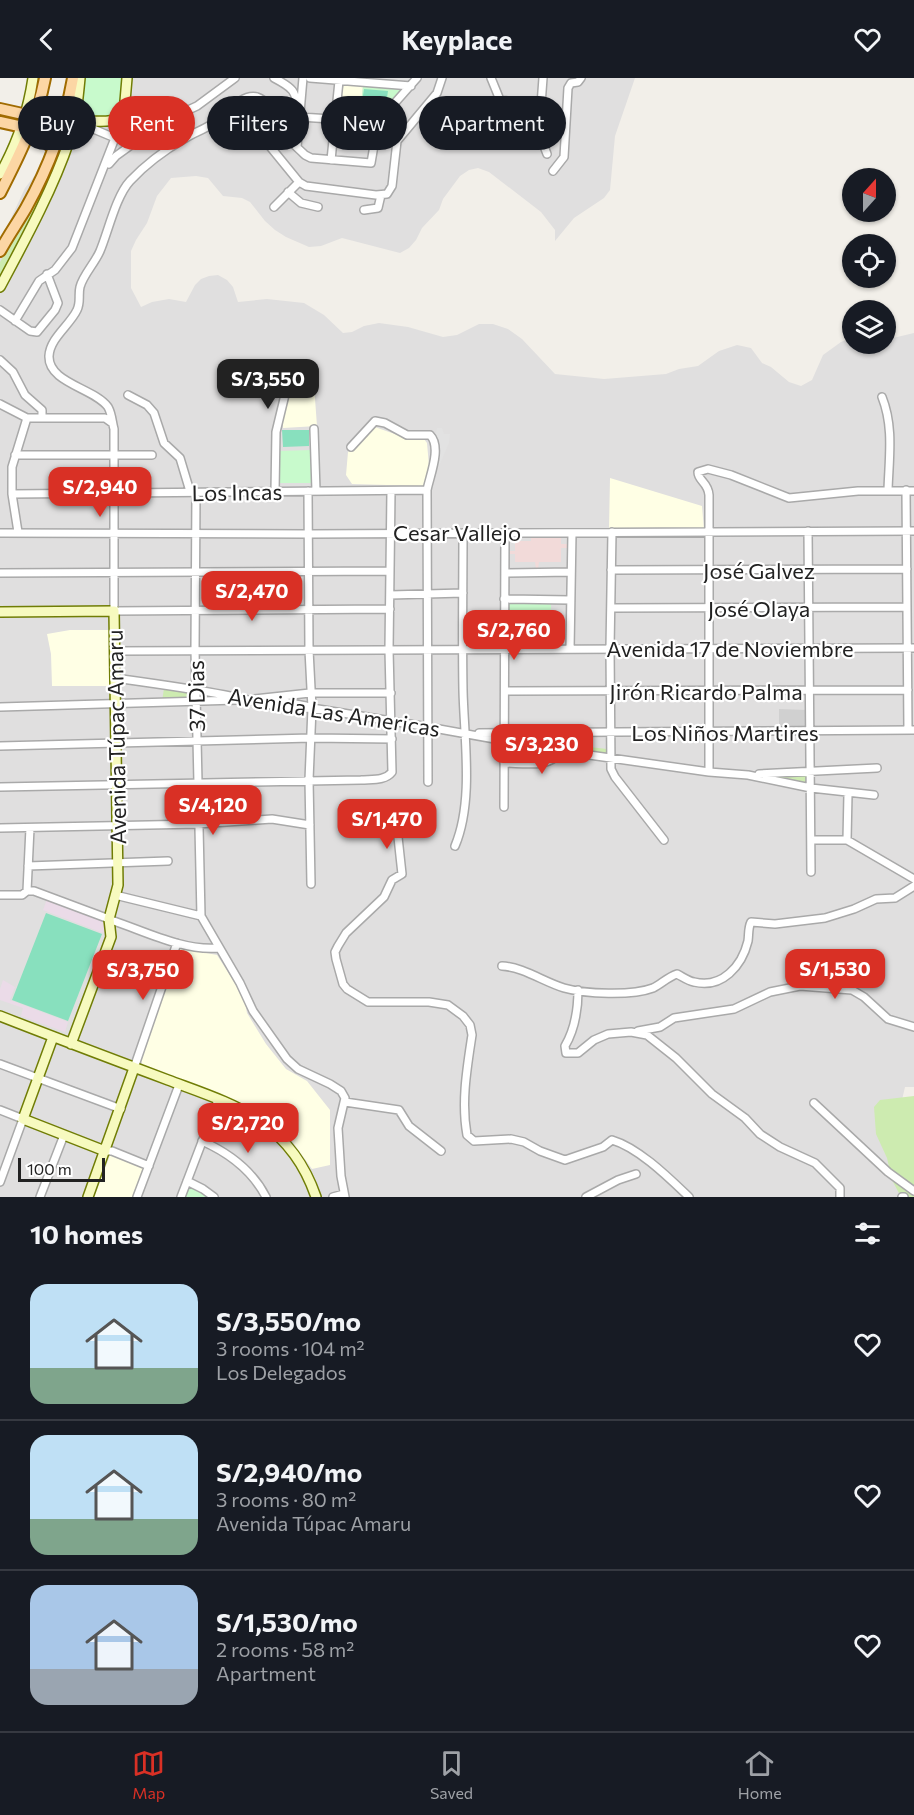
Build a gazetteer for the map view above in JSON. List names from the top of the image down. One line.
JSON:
{"streets":{"street":["Los Incas","Cesar Vallejo","José Galvez","José Olaya","Avenida 17 de Noviembre","Jirón Ricardo Palma","37 Dias","Avenida Las Americas","Los Niños Martires","Avenida Túpac Amaru"]},"crossings":[["Los Incas","37 Dias"],["Los Incas","Avenida Túpac Amaru"],["Cesar Vallejo","37 Dias"],["Cesar Vallejo","Avenida Túpac Amaru"],["Avenida 17 de Noviembre","37 Dias"],["Avenida 17 de Noviembre","Avenida Túpac Amaru"],["37 Dias","Avenida Las Americas"],["Avenida Las Americas","Los Niños Martires"],["Avenida Las Americas","Avenida Túpac Amaru"]],"scale_bar":"100 m","north":"top","page":{"header":"Keyplace","chip":["Buy","Rent","Filters","New","Apartment"],"price":["S/3,550","S/2,940","S/2,470","S/2,760","S/3,230","S/4,120","S/1,470","S/1,530","S/3,750","S/2,720"],"scale":"100 m","heading":"10 homes","list":[{"name":"S/3,550/mo","note":"3 rooms · 104 m² · Los Delegados"},{"name":"S/2,940/mo","note":"3 rooms · 80 m² · Avenida Túpac Amaru"},{"name":"S/1,530/mo","note":"2 rooms · 58 m² · Apartment"}],"tabs":["Map","Saved","Home"]}}
